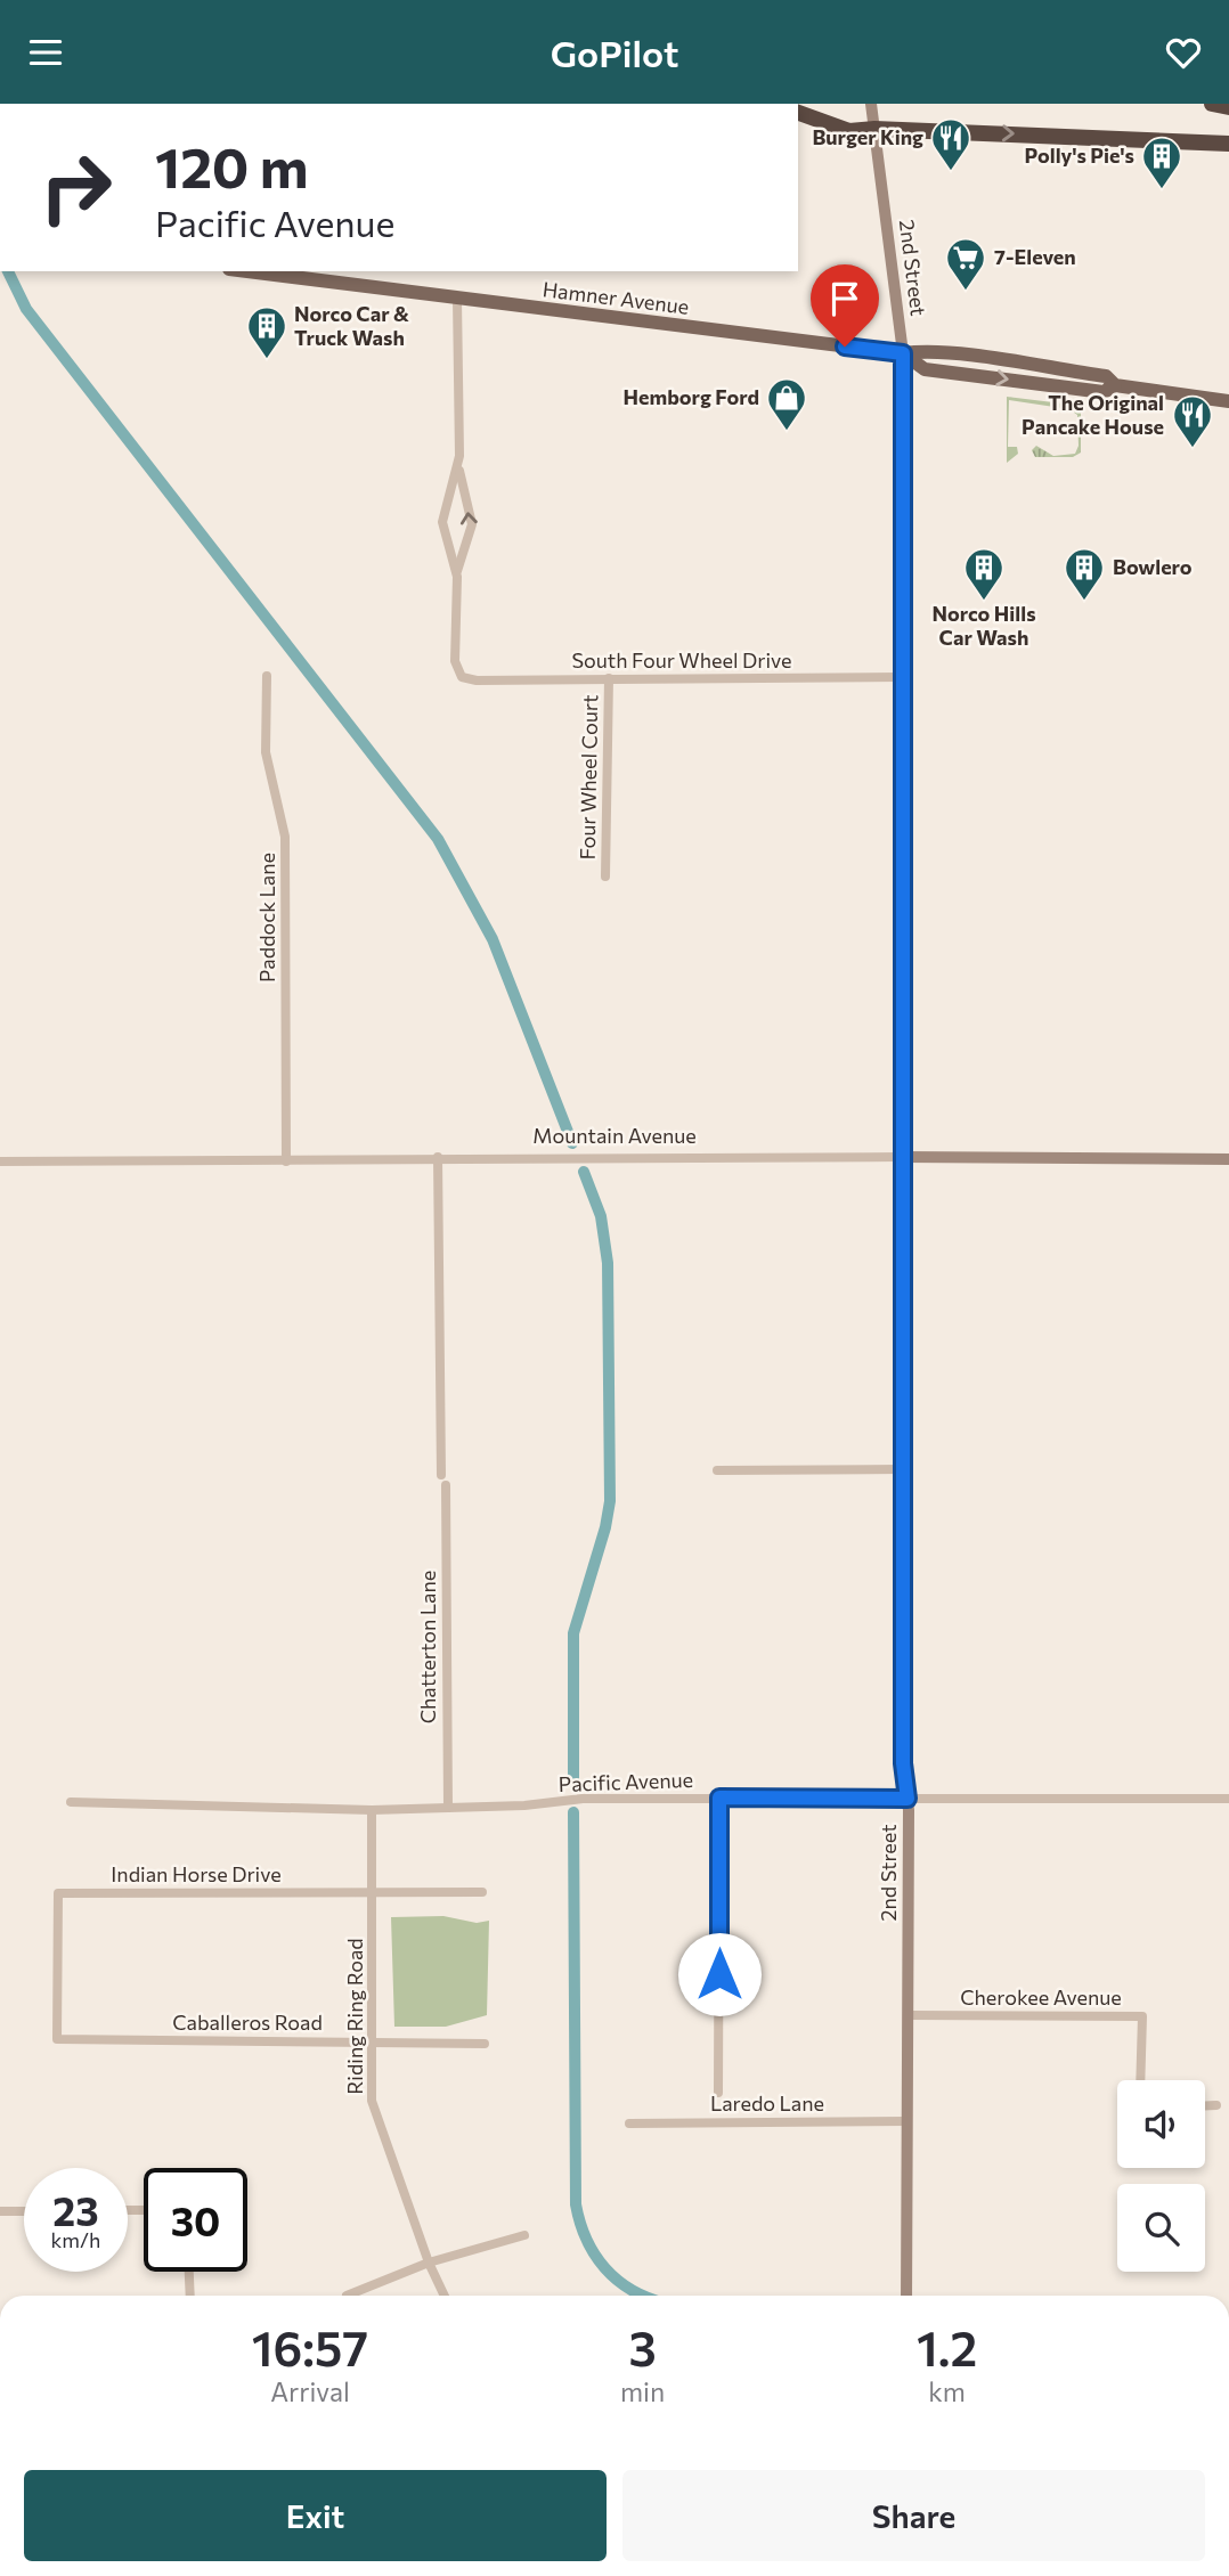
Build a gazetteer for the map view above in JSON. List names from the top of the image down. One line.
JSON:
{"streets":{"main road":["2nd Street","Hamner Avenue","Mountain Avenue"],"street":["South Four Wheel Drive","Four Wheel Court","Paddock Lane","Chatterton Lane","Pacific Avenue","Indian Horse Drive","Cherokee Avenue","Riding Ring Road","Caballeros Road","Laredo Lane"]},"crossings":[["2nd Street","Hamner Avenue"],["2nd Street","South Four Wheel Drive"],["2nd Street","Mountain Avenue"],["2nd Street","Pacific Avenue"],["2nd Street","Cherokee Avenue"],["2nd Street","Laredo Lane"],["South Four Wheel Drive","Four Wheel Court"],["Paddock Lane","Mountain Avenue"],["Chatterton Lane","Pacific Avenue"],["Pacific Avenue","Riding Ring Road"],["Indian Horse Drive","Riding Ring Road"],["Indian Horse Drive","Caballeros Road"],["Riding Ring Road","Caballeros Road"]],"places":{"restaurant":["Burger King","The Original Pancake House"],"building":["Polly's Pie's","Norco Car & Truck Wash","Norco Hills Car Wash","Bowlero"],"supermarket":["7-Eleven"],"shop":["Hemborg Ford"]},"page":{"header":"GoPilot","turn":["120 m","Pacific Avenue"],"speed":"23 km/h","limit":"30","eta":["16:57","Arrival","3","min","1.2","km"],"buttons":["Exit","Share"]}}
